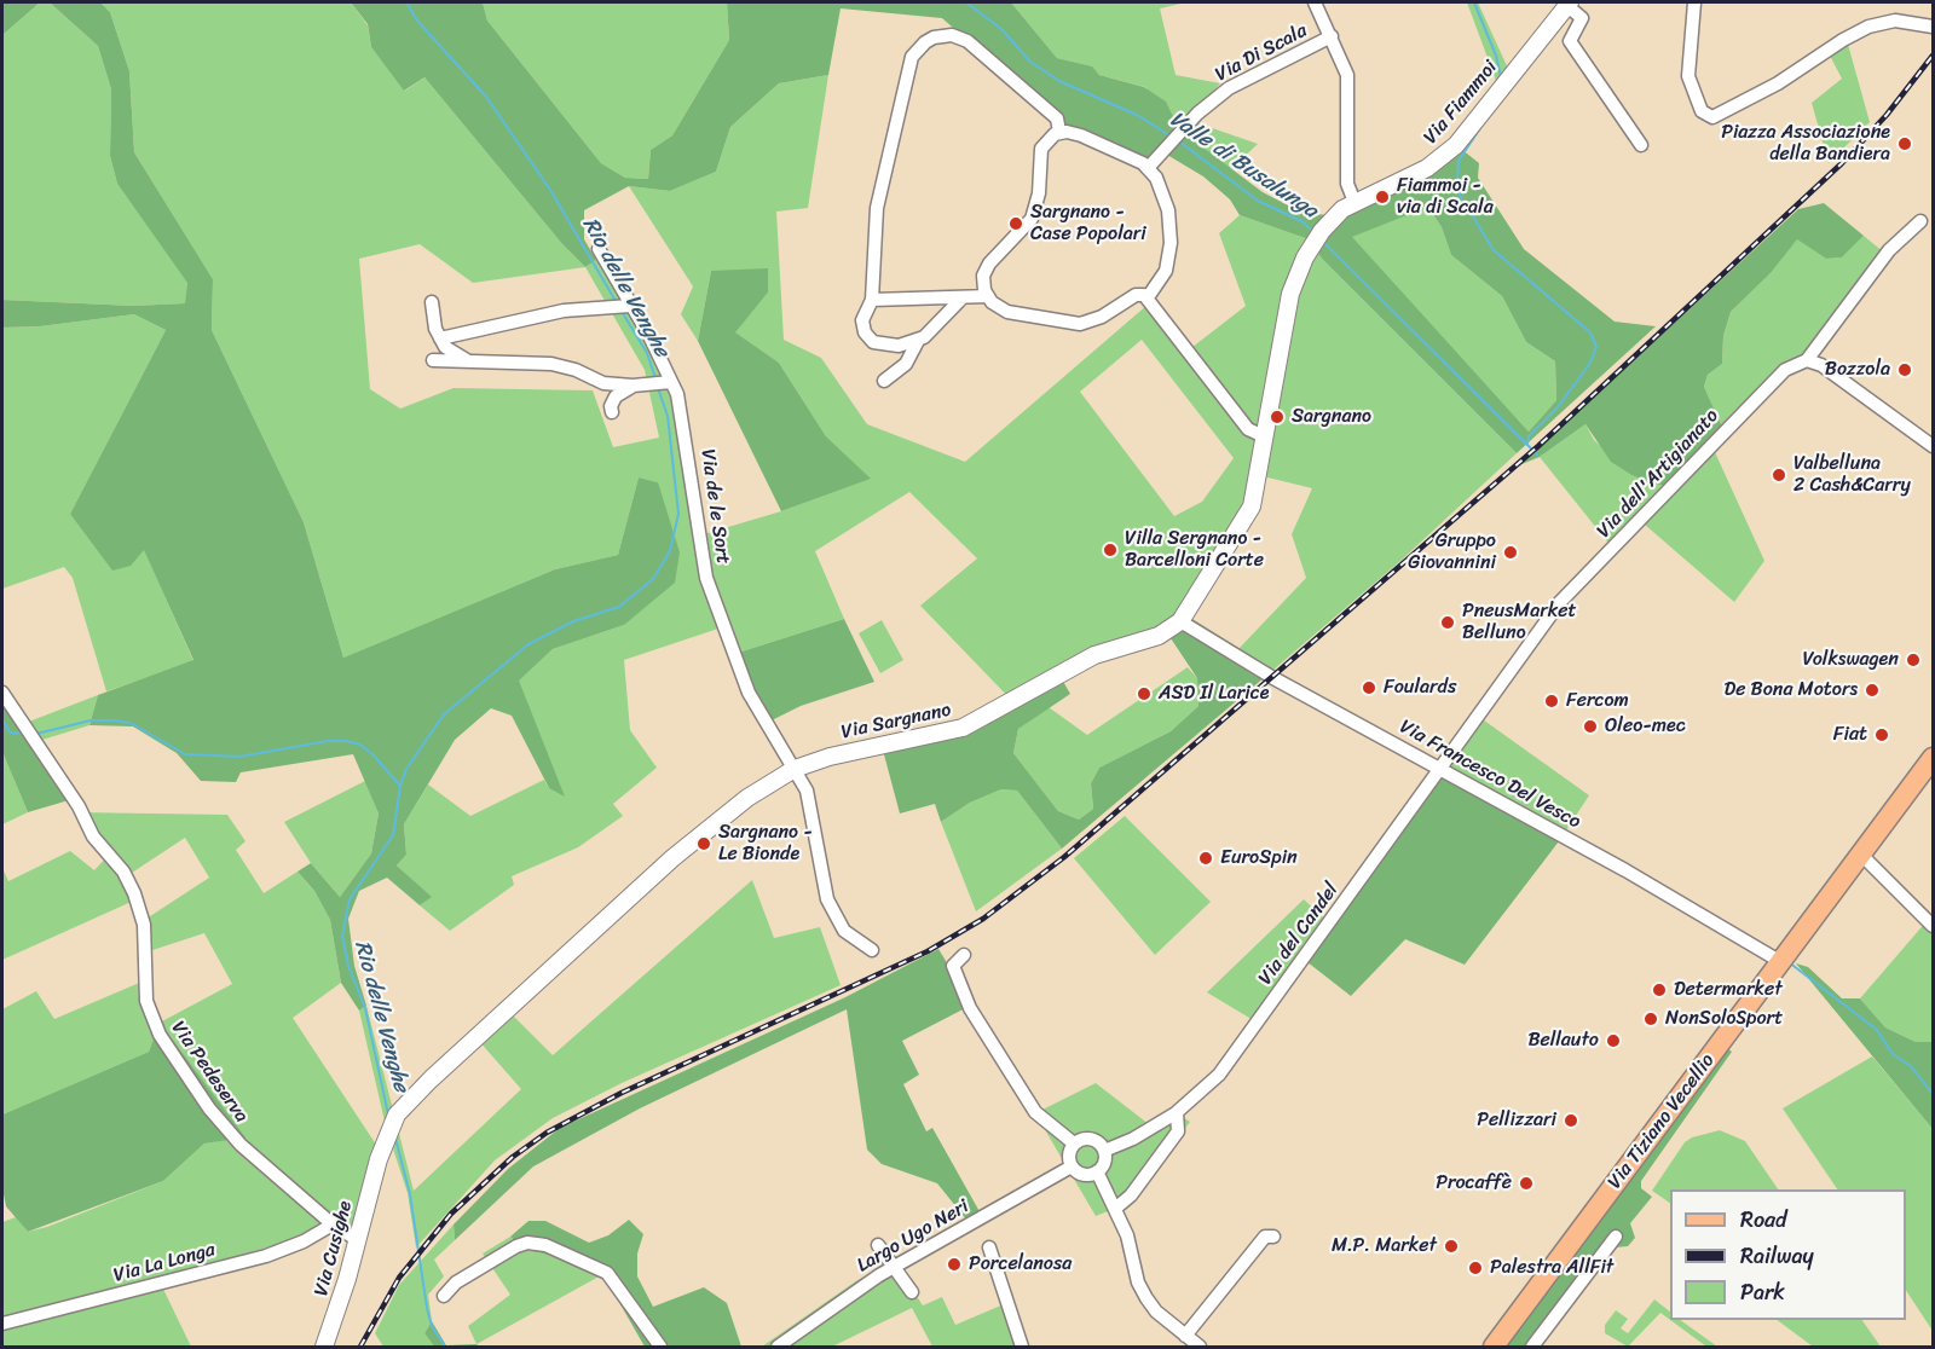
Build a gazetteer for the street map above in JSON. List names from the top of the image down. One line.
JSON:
{"streets":{"main road":["Via Tiziano Vecellio"],"street":["Via Di Scala","Via Fiammoi","Via dell'Artigianato","Via de le Sort","Via Sargnano","Via Francesco Del Vesco","Via del Candel","Via Pedeserva","Largo Ugo Neri","Via Cusighe","Via La Longa"]},"crossings":[["Via Fiammoi","Via Sargnano"],["Via dell'Artigianato","Via Francesco Del Vesco"],["Via dell'Artigianato","Via del Candel"],["Via de le Sort","Via Sargnano"],["Via Sargnano","Via Francesco Del Vesco"],["Via Sargnano","Via Cusighe"],["Via Francesco Del Vesco","Via del Candel"],["Via Francesco Del Vesco","Via Tiziano Vecellio"],["Via del Candel","Largo Ugo Neri"],["Via Pedeserva","Via Cusighe"],["Via Pedeserva","Via La Longa"]],"water":["Valle di Busalunga","Rio delle Venghe"],"places":["Piazza Associazione della Bandiera","Fiammoi - via di Scala","Sargnano - Case Popolari","Bozzola","Sargnano","Valbelluna 2 Cash&Carry","Villa Sergnano - Barcelloni Corte","Gruppo Giovannini","PneusMarket Belluno","Volkswagen","Foulards","De Bona Motors","ASD Il Larice","Fercom","Oleo-mec","Fiat","Sargnano - Le Bionde","EuroSpin","Determarket","NonSoloSport","Bellauto","Pellizzari","Procaffè","M.P. Market","Porcelanosa","Palestra AllFit"],"legend":["Road","Railway","Park"]}
